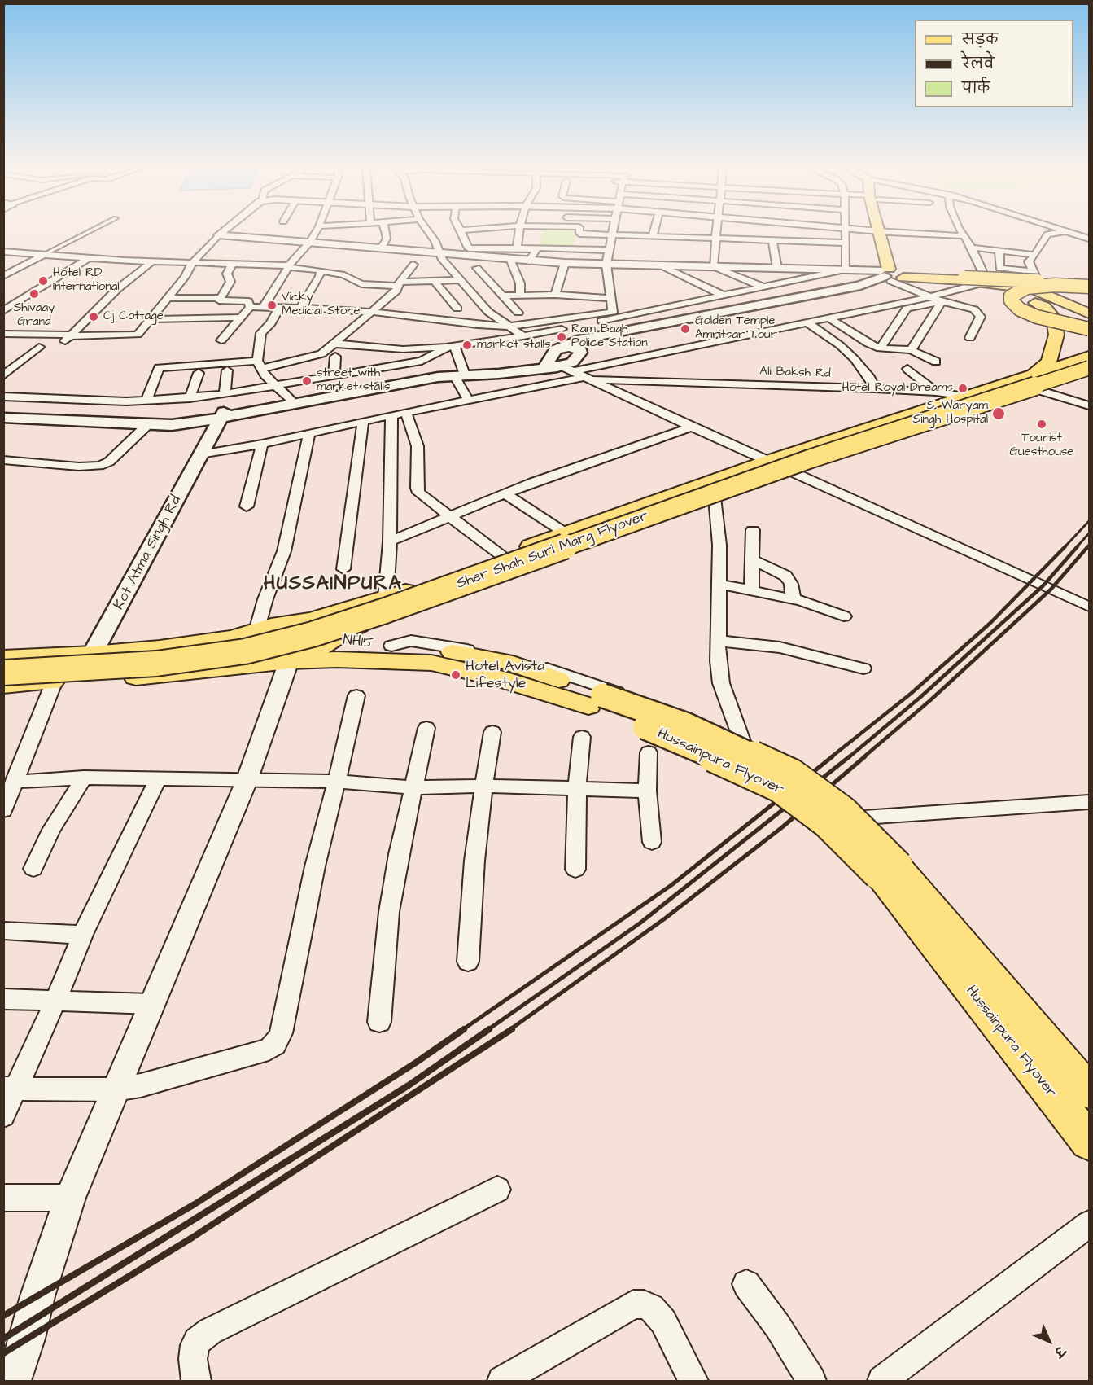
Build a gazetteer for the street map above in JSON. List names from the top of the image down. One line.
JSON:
{"streets":{"highway":["Sher Shah Suri Marg Flyover"],"main road":["Kot Atma Singh Rd","NH15","Hussainpura Flyover"],"street":["Ali Baksh Rd"]},"crossings":[["NH15","Hussainpura Flyover"]],"districts":["HUSSAINPURA"],"places":["Hotel RD International","Shivaay Grand","Vicky Medical Store","Cj Cottage","Golden Temple Amritsar Tour","Ram Bagh Police Station","market stalls","street with market stalls","Hotel Royal Dreams","S. Waryam Singh Hospital","Tourist Guesthouse","Hotel Avista Lifestyle"],"legend":["सड़क","रेलवे","पार्क"],"north":"bottom right"}
